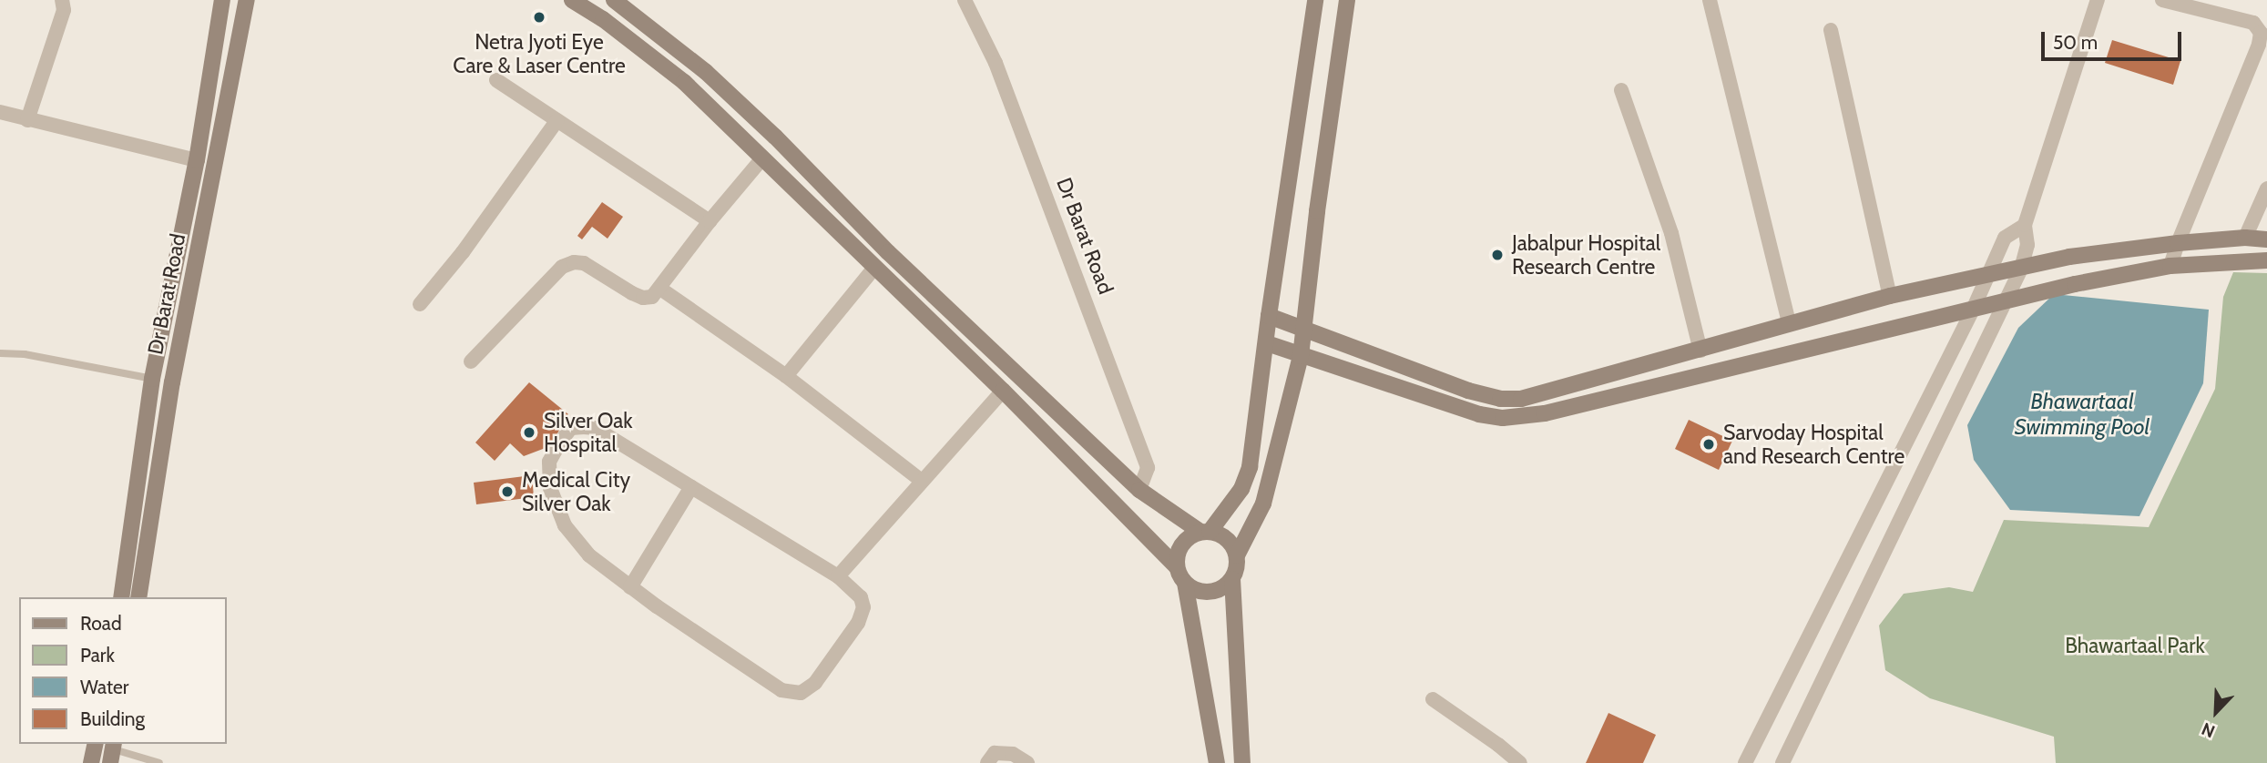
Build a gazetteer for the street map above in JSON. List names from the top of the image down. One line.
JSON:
{"streets":{"street":["Dr Barat Road"]},"water":["Bhawartaal Swimming Pool"],"parks":["Bhawartaal Park"],"places":["Netra Jyoti Eye Care & Laser Centre","Jabalpur Hospital Research Centre","Silver Oak Hospital","Sarvoday Hospital and Research Centre","Medical City Silver Oak"],"legend":["Road","Park","Water","Building"],"scale_bar":"50 m","north":"bottom left"}
